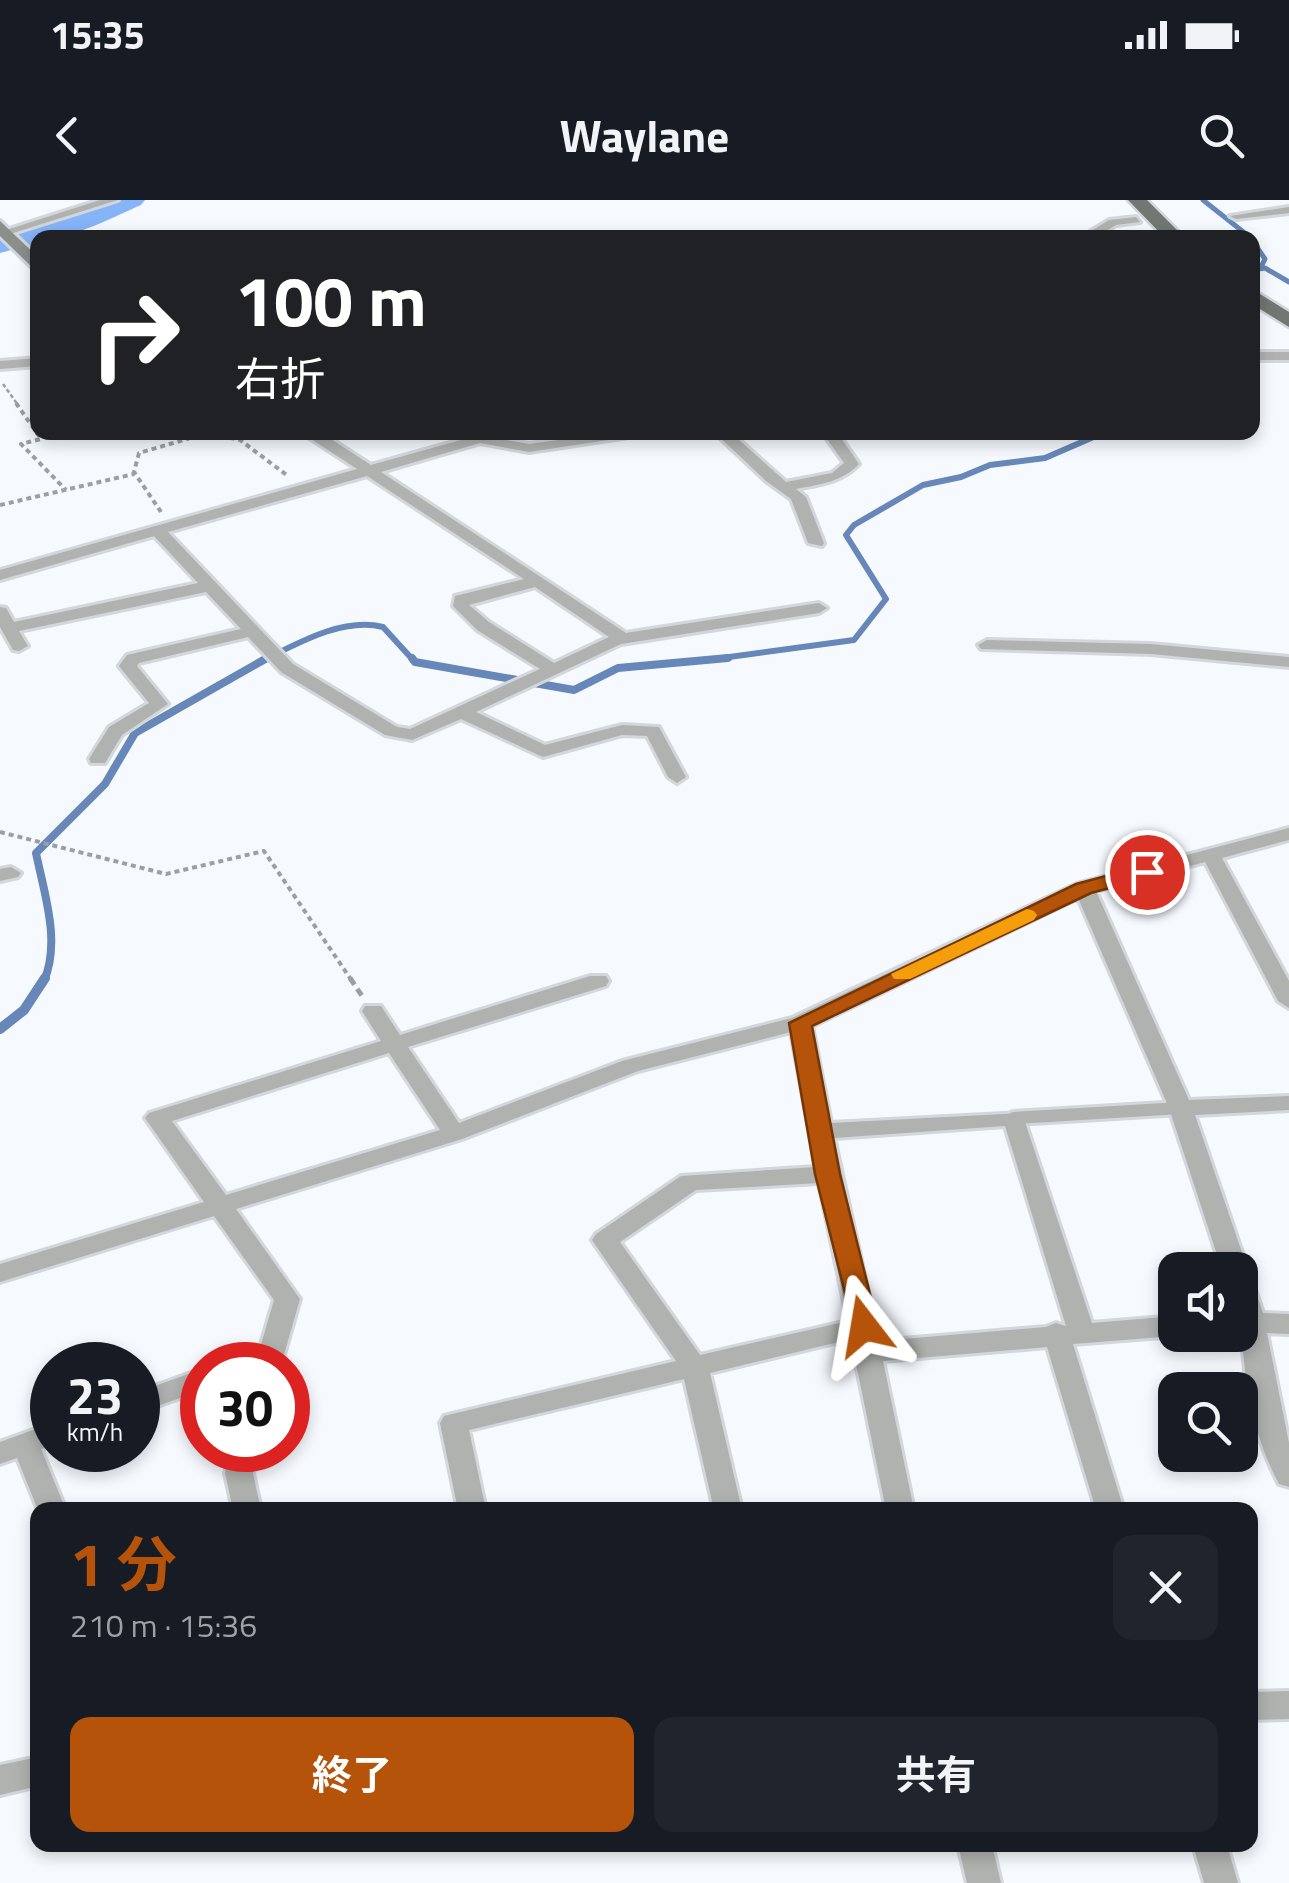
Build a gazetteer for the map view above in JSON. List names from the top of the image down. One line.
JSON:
{"page":{"status":"15:35","header":"Waylane","turn":["100 m","右折"],"speed":"23 km/h","limit":"30","heading":["1 分","210 m · 15:36"],"buttons":["終了","共有"]}}
